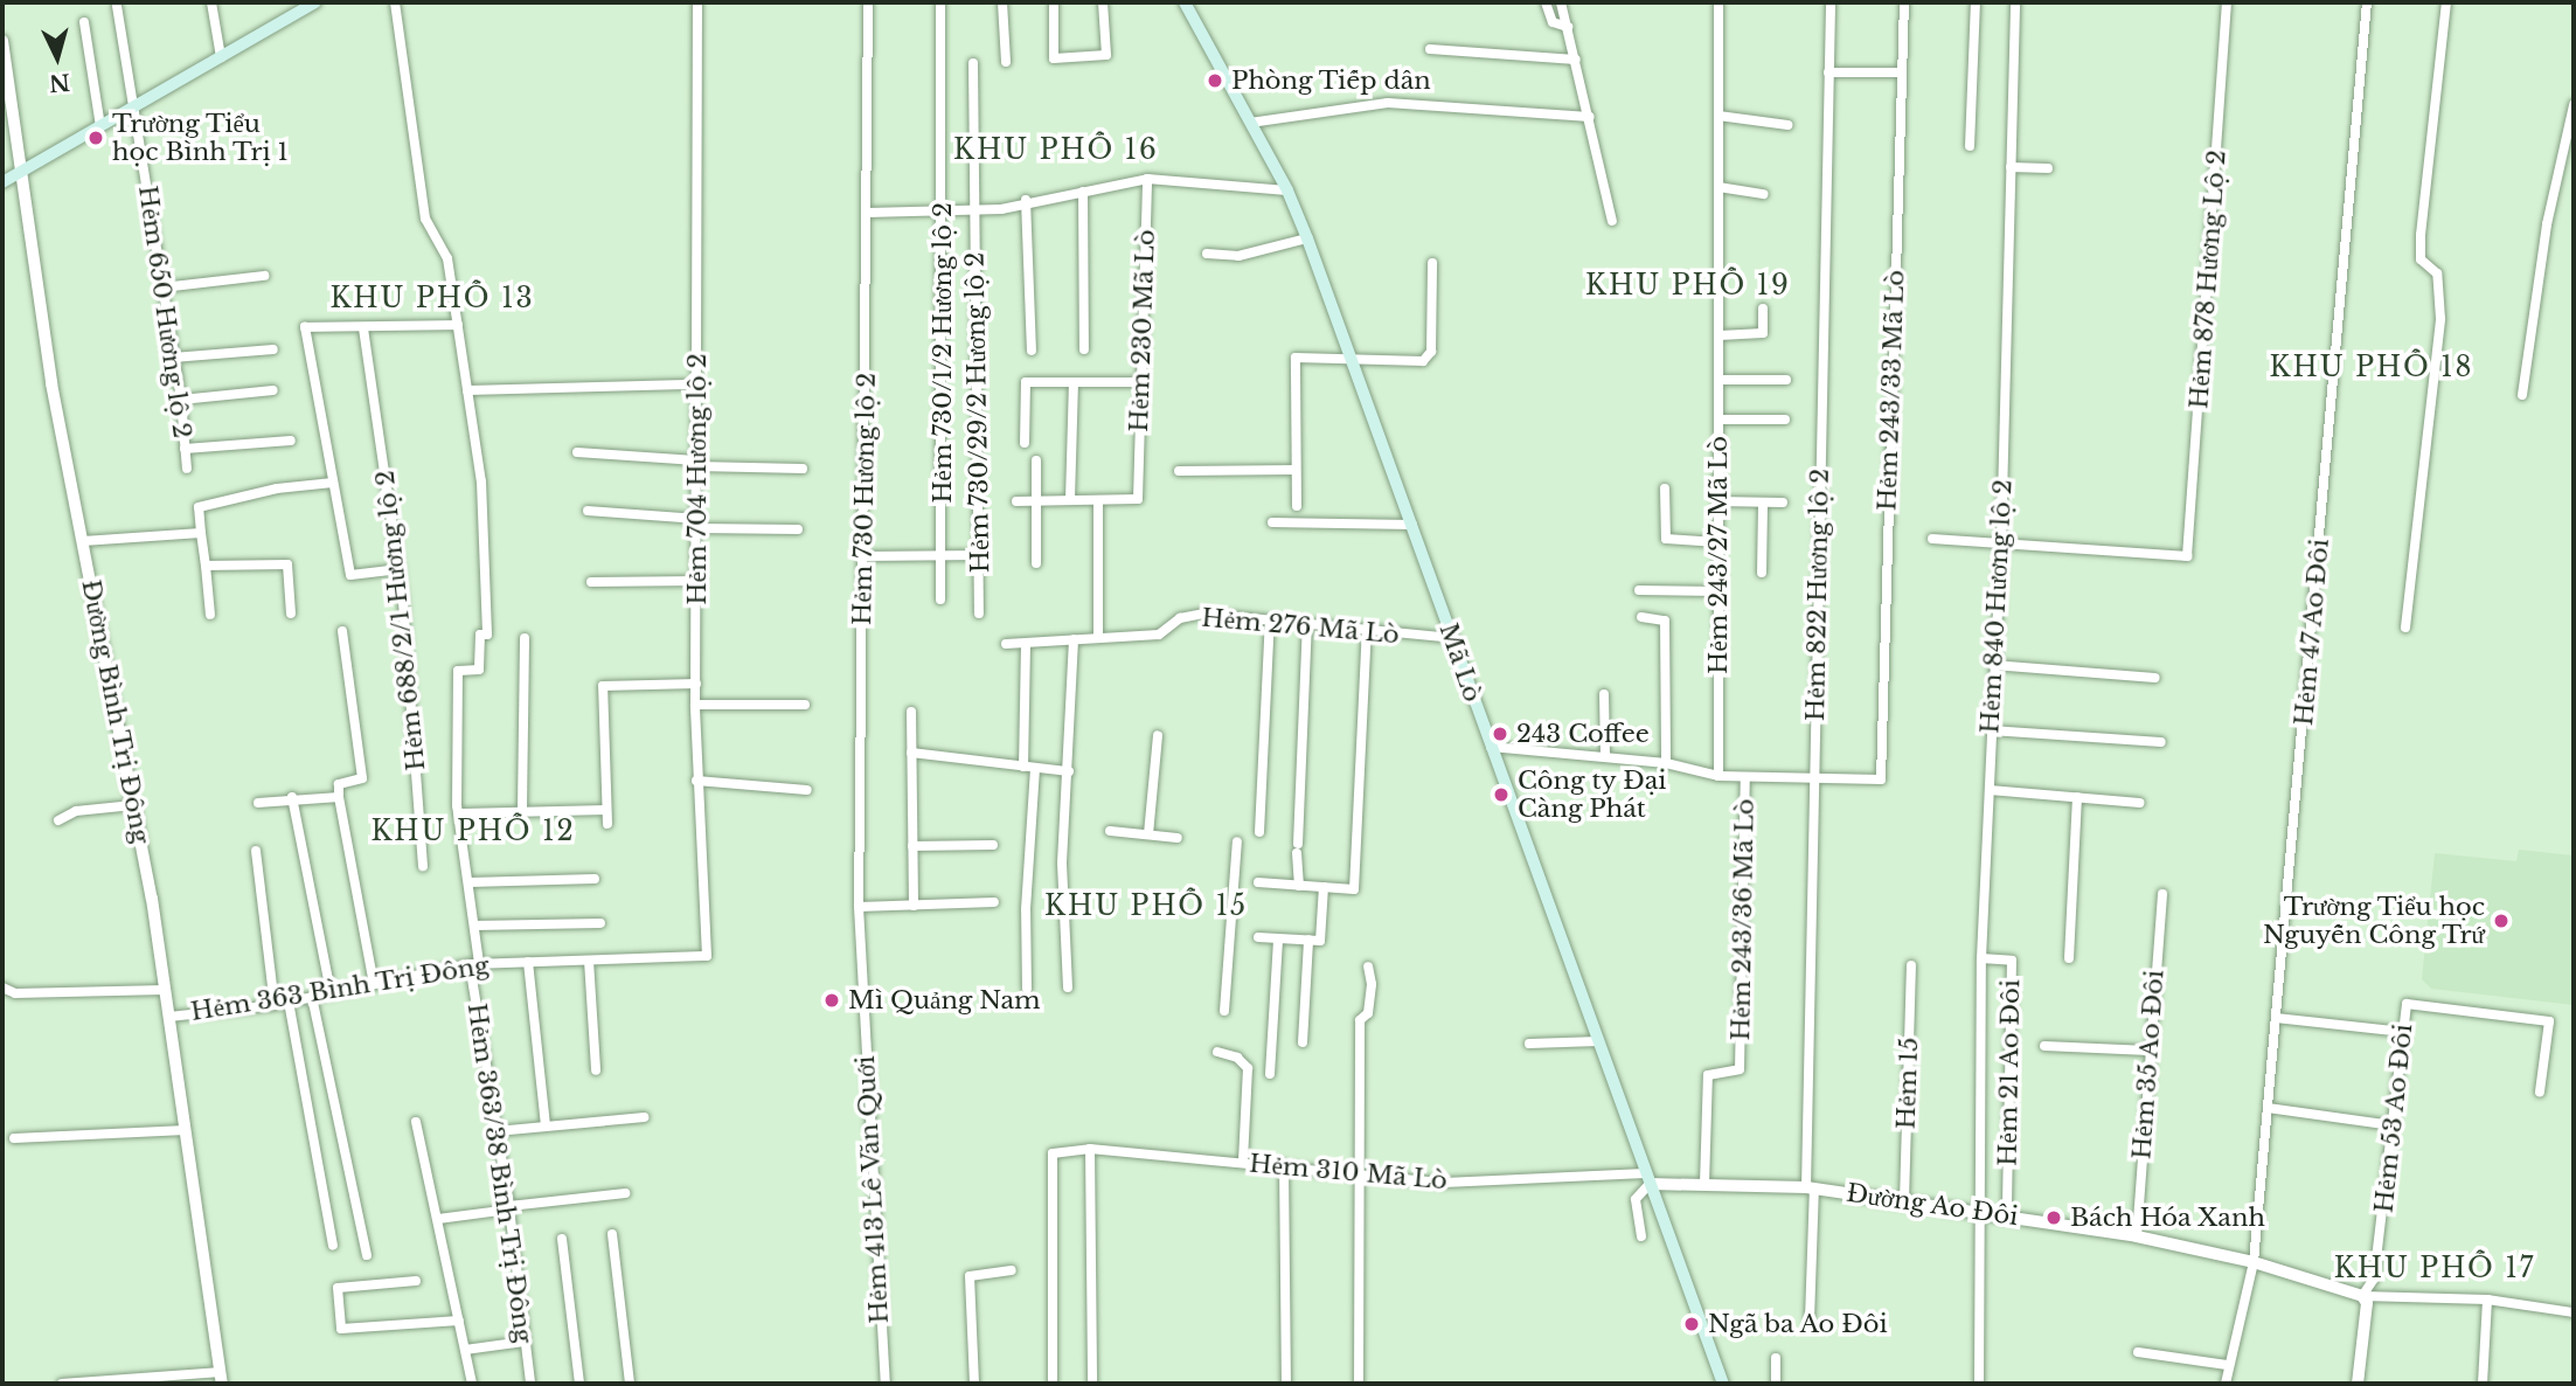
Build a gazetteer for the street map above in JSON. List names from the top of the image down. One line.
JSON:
{"streets":{"main road":["Mã Lò"],"street":["Hẻm 878 Hương Lộ 2","Hẻm 650 Hương lộ 2","Hẻm 230 Mã Lò","Hẻm 730/1/2 Hương lộ 2","Hẻm 243/33 Mã Lò","Hẻm 730/29/2 Hương lộ 2","Hẻm 704 Hương lộ 2","Hẻm 730 Hương lộ 2","Hẻm 243/27 Mã Lò","Hẻm 822 Hương lộ 2","Hẻm 840 Hương lộ 2","Hẻm 688/2/1 Hương lộ 2","Hẻm 276 Mã Lò","Hẻm 47 Ao Đôi","Đường Bình Trị Đông","Hẻm 243/36 Mã Lò","Hẻm 363 Bình Trị Đông","Hẻm 35 Ao Đôi","Hẻm 21 Ao Đôi","Hẻm 15","Hẻm 53 Ao Đôi","Hẻm 310 Mã Lò","Hẻm 363/38 Bình Trị Đông","Hẻm 413 Lê Văn Quới","Đường Ao Đôi"]},"crossings":[["Hẻm 878 Hương Lộ 2","Hẻm 840 Hương lộ 2"],["Hẻm 243/33 Mã Lò","Hẻm 822 Hương lộ 2"],["Hẻm 704 Hương lộ 2","Hẻm 363 Bình Trị Đông"],["Hẻm 730 Hương lộ 2","Hẻm 413 Lê Văn Quới"],["Hẻm 822 Hương lộ 2","Đường Ao Đôi"],["Hẻm 840 Hương lộ 2","Hẻm 21 Ao Đôi"],["Hẻm 840 Hương lộ 2","Đường Ao Đôi"],["Hẻm 276 Mã Lò","Mã Lò"],["Hẻm 47 Ao Đôi","Đường Ao Đôi"],["Mã Lò","Hẻm 310 Mã Lò"],["Mã Lò","Đường Ao Đôi"],["Đường Bình Trị Đông","Hẻm 363 Bình Trị Đông"],["Hẻm 243/36 Mã Lò","Đường Ao Đôi"],["Hẻm 363 Bình Trị Đông","Hẻm 363/38 Bình Trị Đông"],["Hẻm 35 Ao Đôi","Đường Ao Đôi"],["Hẻm 21 Ao Đôi","Đường Ao Đôi"],["Hẻm 15","Đường Ao Đôi"],["Hẻm 53 Ao Đôi","Đường Ao Đôi"],["Hẻm 310 Mã Lò","Đường Ao Đôi"]],"districts":["KHU PHỐ 16","KHU PHỐ 19","KHU PHỐ 13","KHU PHỐ 18","KHU PHỐ 12","KHU PHỐ 15","KHU PHỐ 17"],"places":["Phòng Tiếp dân","Trường Tiểu học Bình Trị 1","243 Coffee","Công ty Đại Càng Phát","Trường Tiểu học Nguyễn Công Trứ","Mì Quảng Nam","Bách Hóa Xanh","Ngã ba Ao Đôi"],"north":"bottom"}
